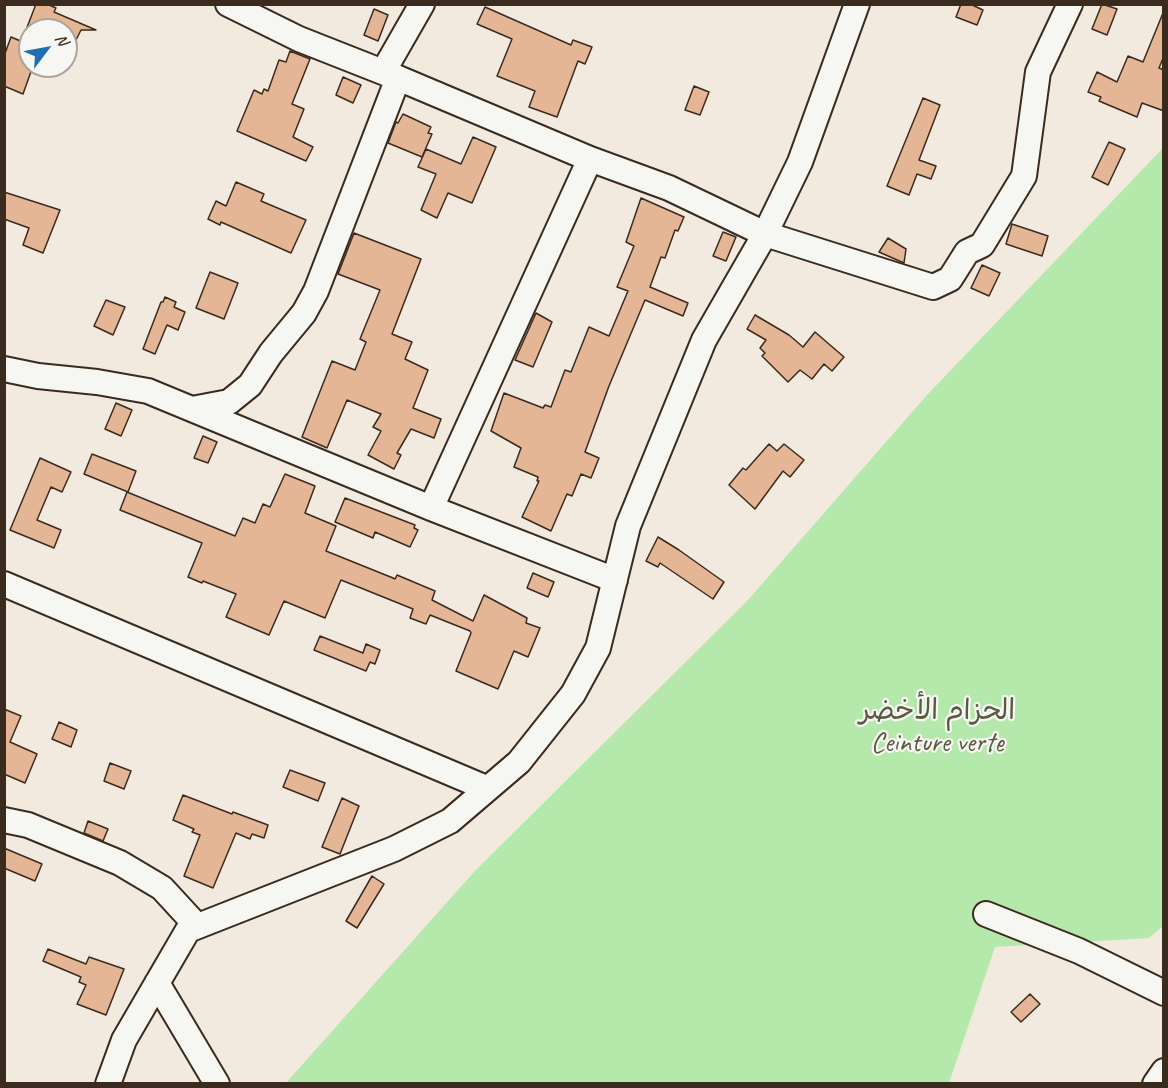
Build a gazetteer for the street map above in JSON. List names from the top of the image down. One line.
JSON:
{"parks":["الحزام الأخضر Ceinture verte"],"north":"top right"}
